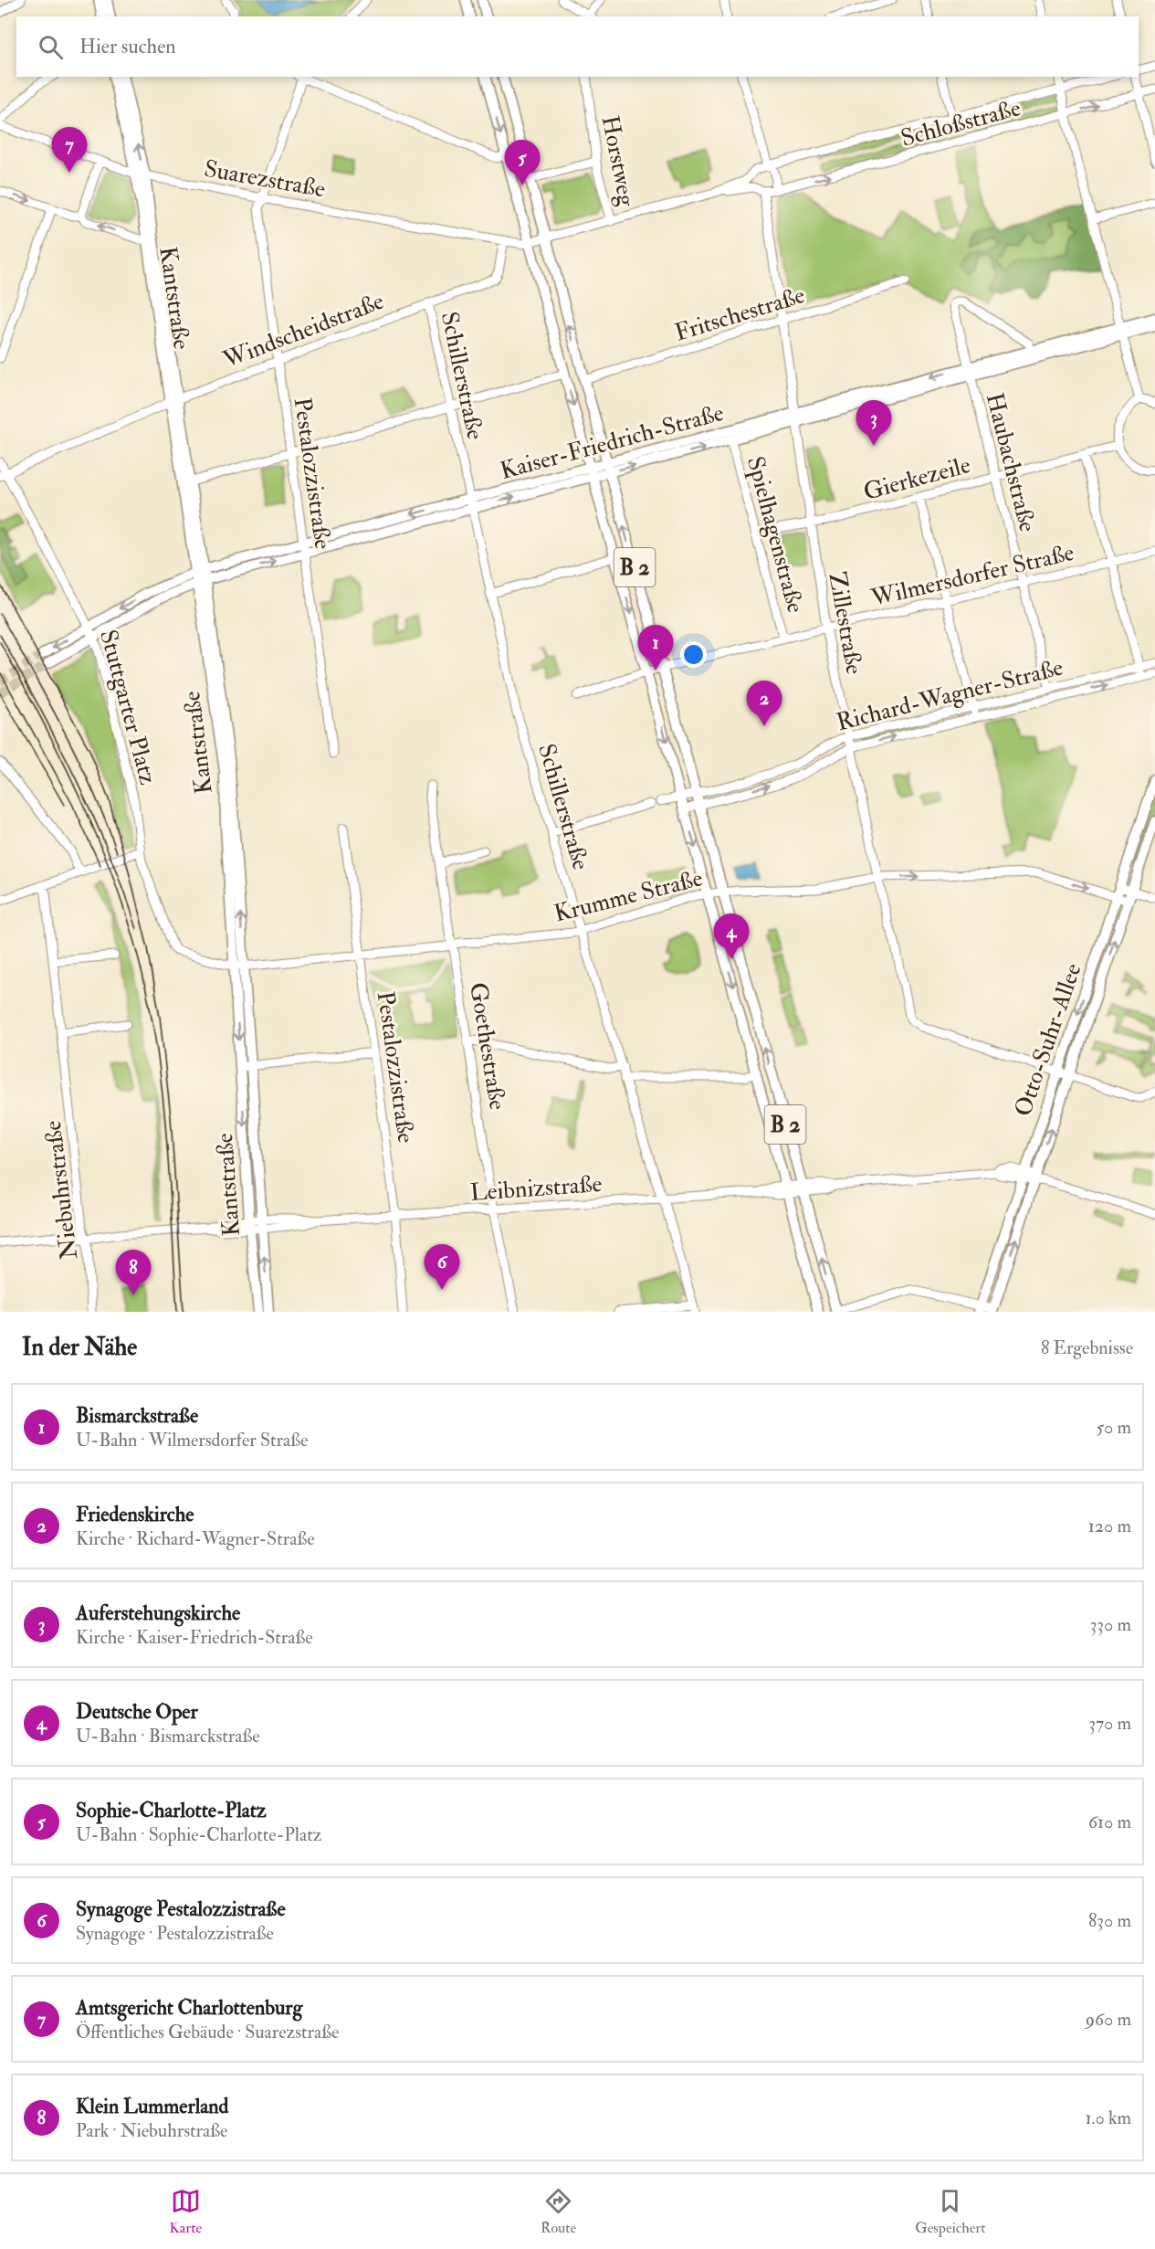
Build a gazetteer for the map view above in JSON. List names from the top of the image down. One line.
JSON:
{"streets":{"main road":["Kantstraße","Kaiser-Friedrich-Straße","B 2","Otto-Suhr-Allee"],"street":["Schloßstraße","Horstweg","Suarezstraße","Fritschestraße","Windscheidstraße","Schillerstraße","Haubachstraße","Pestalozzistraße","Gierkezeile","Spielhagenstraße","Wilmersdorfer Straße","Zillestraße","Richard-Wagner-Straße","Stuttgarter Platz","Krumme Straße","Goethestraße","Leibnizstraße","Niebuhrstraße"]},"crossings":[["Schloßstraße","Horstweg"],["Schloßstraße","Suarezstraße"],["Schloßstraße","B 2"],["Schloßstraße","Zillestraße"],["Suarezstraße","Kantstraße"],["Suarezstraße","Windscheidstraße"],["Suarezstraße","Pestalozzistraße"],["Suarezstraße","B 2"],["Kantstraße","Windscheidstraße"],["Kantstraße","Kaiser-Friedrich-Straße"],["Kantstraße","Krumme Straße"],["Kantstraße","Leibnizstraße"],["Fritschestraße","B 2"],["Fritschestraße","Zillestraße"],["Windscheidstraße","Schillerstraße"],["Windscheidstraße","Pestalozzistraße"],["Windscheidstraße","Stuttgarter Platz"],["Schillerstraße","Kaiser-Friedrich-Straße"],["Schillerstraße","Krumme Straße"],["Schillerstraße","Leibnizstraße"],["Kaiser-Friedrich-Straße","Haubachstraße"],["Kaiser-Friedrich-Straße","Pestalozzistraße"],["Kaiser-Friedrich-Straße","Spielhagenstraße"],["Kaiser-Friedrich-Straße","B 2"],["Kaiser-Friedrich-Straße","Zillestraße"],["Kaiser-Friedrich-Straße","Stuttgarter Platz"],["Haubachstraße","Gierkezeile"],["Haubachstraße","Wilmersdorfer Straße"],["Haubachstraße","Richard-Wagner-Straße"],["Pestalozzistraße","Krumme Straße"],["Pestalozzistraße","Leibnizstraße"],["Gierkezeile","Spielhagenstraße"],["Gierkezeile","Zillestraße"],["Spielhagenstraße","Wilmersdorfer Straße"],["B 2","Wilmersdorfer Straße"],["B 2","Richard-Wagner-Straße"],["B 2","Krumme Straße"],["B 2","Leibnizstraße"],["Wilmersdorfer Straße","Zillestraße"],["Zillestraße","Richard-Wagner-Straße"],["Zillestraße","Krumme Straße"],["Zillestraße","Otto-Suhr-Allee"],["Stuttgarter Platz","Krumme Straße"],["Krumme Straße","Otto-Suhr-Allee"],["Krumme Straße","Goethestraße"],["Otto-Suhr-Allee","Leibnizstraße"],["Goethestraße","Leibnizstraße"],["Leibnizstraße","Niebuhrstraße"]],"page":{"search":"Hier suchen","pins":["7","5","3","1","2","4","6","8"],"heading":["In der Nähe","8 Ergebnisse"],"list":[{"mark":"1","name":"Bismarckstraße","note":"U-Bahn · Wilmersdorfer Straße","value":"50 m"},{"mark":"2","name":"Friedenskirche","note":"Kirche · Richard-Wagner-Straße","value":"120 m"},{"mark":"3","name":"Auferstehungskirche","note":"Kirche · Kaiser-Friedrich-Straße","value":"330 m"},{"mark":"4","name":"Deutsche Oper","note":"U-Bahn · Bismarckstraße","value":"370 m"},{"mark":"5","name":"Sophie-Charlotte-Platz","note":"U-Bahn · Sophie-Charlotte-Platz","value":"610 m"},{"mark":"6","name":"Synagoge Pestalozzistraße","note":"Synagoge · Pestalozzistraße","value":"830 m"},{"mark":"7","name":"Amtsgericht Charlottenburg","note":"Öffentliches Gebäude · Suarezstraße","value":"960 m"},{"mark":"8","name":"Klein Lummerland","note":"Park · Niebuhrstraße","value":"1.0 km"}],"nav":["Karte","Route","Gespeichert"]}}
